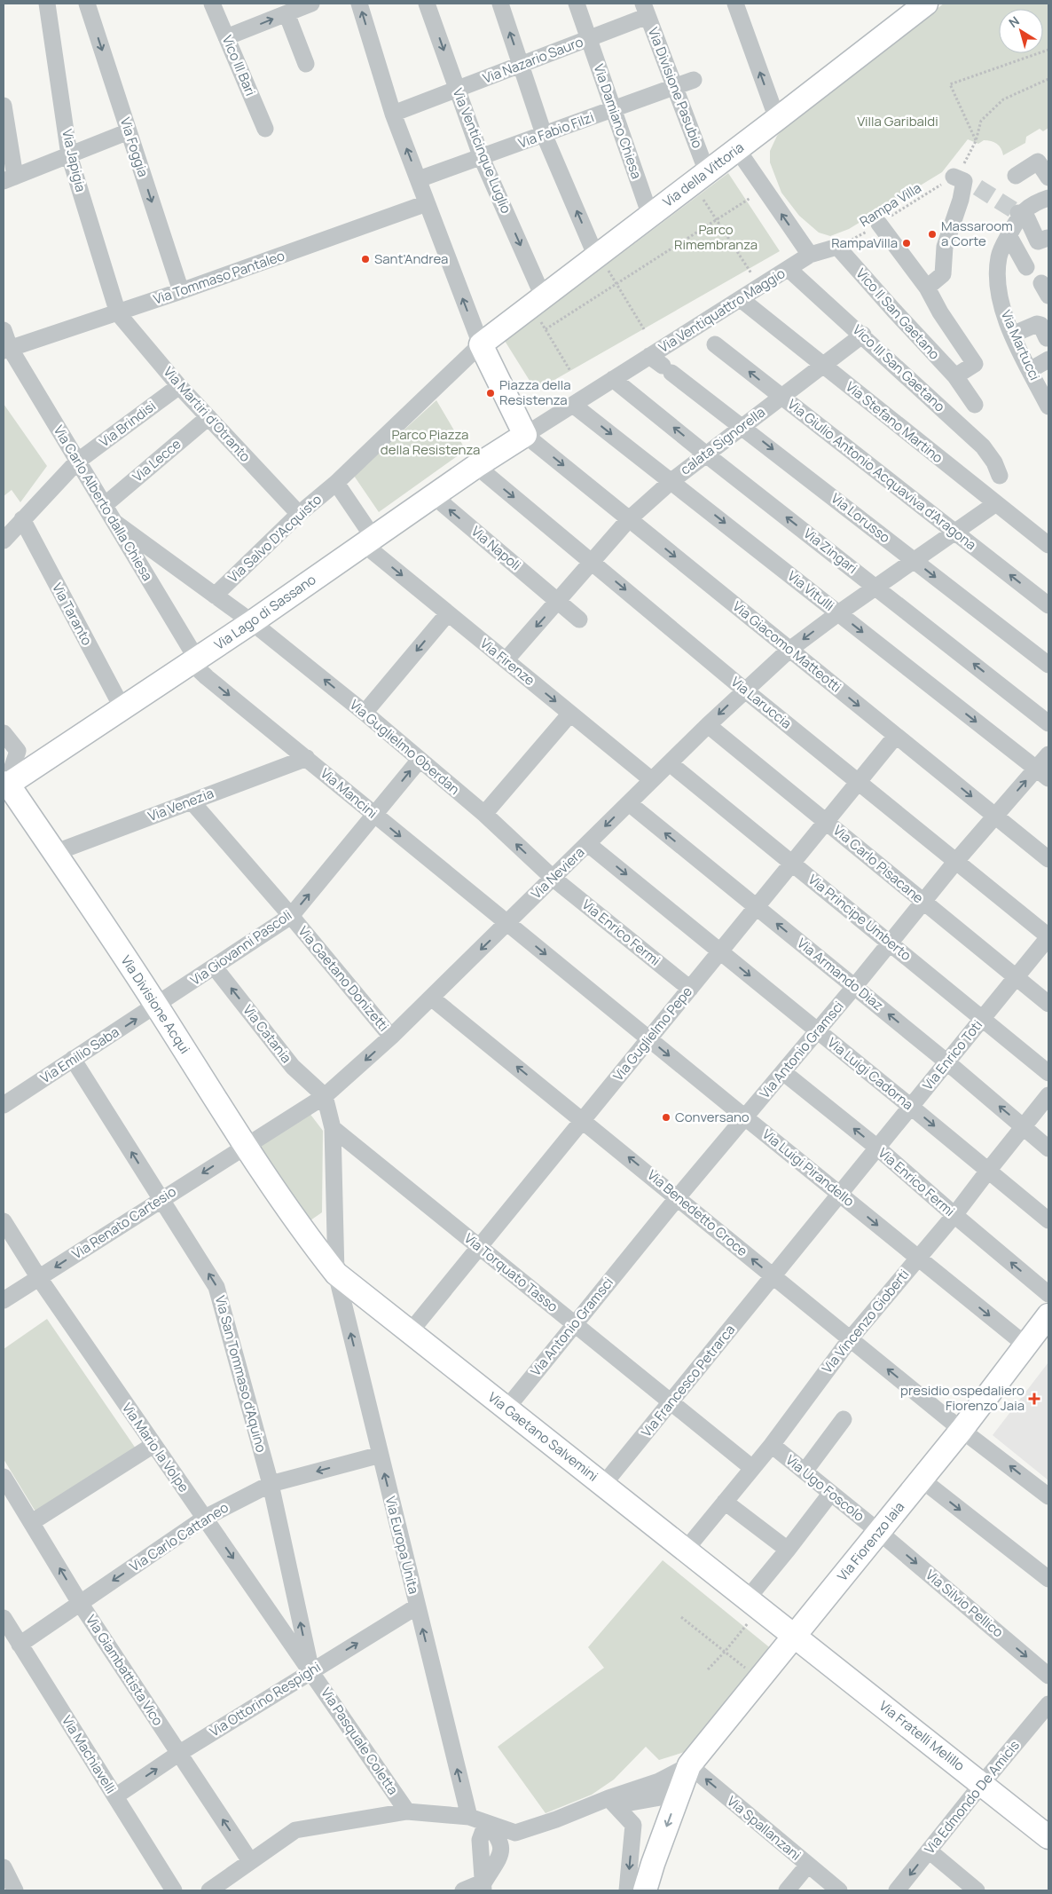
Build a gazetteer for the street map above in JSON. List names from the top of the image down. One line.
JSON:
{"streets":{"street":["Via Nazario Sauro","Vico III Bari","Via Divisione Pasubio","Via Damiano Chiesa","Via Fabio Filzi","Via Foggia","Via Venticinque Luglio","Via Japigia","Via della Vittoria","Via Tommaso Pantaleo","Via Ventiquattro Maggio","Vico II San Gaetano","Via Martucci","Vico III San Gaetano","Via Martiri d'Otranto","Via Stefano Martino","Via Brindisi","calata Signorella","Via Lecce","Via Giulio Antonio Acquaviva d'Aragona","Via Carlo Alberto dalla Chiesa","Via Lorusso","Via Salvo D'Acquisto","Via Napoli","Via Zingari","Via Vitulli","Via Lago di Sassano","Via Taranto","Via Giacomo Matteotti","Via Firenze","Via Laruccia","Via Guglielmo Oberdan","Via Mancini","Via Venezia","Via Carlo Pisacane","Via Neviera","Via Principe Umberto","Via Enrico Fermi","Via Giovanni Pascoli","Via Armando Diaz","Via Gaetano Donizetti","Via Divisione Acqui","Via Catania","Via Guglielmo Pepe","Via Antonio Gramsci","Via Emilio Saba","Via Enrico Toti","Via Luigi Cadorna","Via Luigi Pirandello","Via Benedetto Croce","Via Renato Cartesio","Via Torquato Tasso","Via Vincenzo Gioberti","Via San Tommaso d'Aquino","Via Francesco Petrarca","Via Gaetano Salvemini","Via Mario la Volpe","Via Ugo Foscolo","Via Carlo Cattaneo","Via Fiorenzo Iaia","Via Europa Unita","Via Silvio Pellico","Via Giambattista Vico","Via Ottorino Respighi","Via Fratelli Melillo","Via Pasquale Coletta","Via Machiavelli","Via Edmondo De Amicis","Via Spallanzani"],"path":["Rampa Villa"]},"crossings":[["Via Nazario Sauro","Via Divisione Pasubio"],["Via Nazario Sauro","Via Damiano Chiesa"],["Via Nazario Sauro","Via Venticinque Luglio"],["Via Divisione Pasubio","Via Fabio Filzi"],["Via Divisione Pasubio","Via della Vittoria"],["Via Damiano Chiesa","Via Fabio Filzi"],["Via Damiano Chiesa","Via della Vittoria"],["Via Fabio Filzi","Via Venticinque Luglio"],["Via Foggia","Via Tommaso Pantaleo"],["Via Venticinque Luglio","Via della Vittoria"],["Via Japigia","Via Tommaso Pantaleo"],["Via Japigia","Via Martiri d'Otranto"],["Via della Vittoria","Via Salvo D'Acquisto"],["Rampa Villa","Vico II San Gaetano"],["Via Tommaso Pantaleo","Via Martiri d'Otranto"],["Via Tommaso Pantaleo","Via Carlo Alberto dalla Chiesa"],["Via Ventiquattro Maggio","Vico III San Gaetano"],["Via Ventiquattro Maggio","Via Stefano Martino"],["Via Ventiquattro Maggio","Via Giulio Antonio Acquaviva d'Aragona"],["Via Ventiquattro Maggio","Via Lorusso"],["Via Ventiquattro Maggio","Via Zingari"],["Via Ventiquattro Maggio","Via Vitulli"],["Via Ventiquattro Maggio","Via Lago di Sassano"],["Via Ventiquattro Maggio","Via Giacomo Matteotti"],["Vico III San Gaetano","calata Signorella"],["Via Martiri d'Otranto","Via Brindisi"],["Via Martiri d'Otranto","Via Lecce"],["Via Martiri d'Otranto","Via Salvo D'Acquisto"],["Via Stefano Martino","calata Signorella"],["Via Stefano Martino","Via Neviera"],["Via Brindisi","Via Carlo Alberto dalla Chiesa"],["Via Brindisi","Via Taranto"],["calata Signorella","Via Giulio Antonio Acquaviva d'Aragona"],["calata Signorella","Via Lorusso"],["calata Signorella","Via Napoli"],["calata Signorella","Via Zingari"],["calata Signorella","Via Vitulli"],["calata Signorella","Via Giacomo Matteotti"],["calata Signorella","Via Firenze"],["calata Signorella","Via Laruccia"],["Via Lecce","Via Carlo Alberto dalla Chiesa"],["Via Giulio Antonio Acquaviva d'Aragona","Via Neviera"],["Via Carlo Alberto dalla Chiesa","Via Lago di Sassano"],["Via Carlo Alberto dalla Chiesa","Via Guglielmo Oberdan"],["Via Carlo Alberto dalla Chiesa","Via Mancini"],["Via Lorusso","Via Neviera"],["Via Salvo D'Acquisto","Via Firenze"],["Via Salvo D'Acquisto","Via Guglielmo Oberdan"],["Via Napoli","Via Lago di Sassano"],["Via Zingari","Via Neviera"],["Via Vitulli","Via Neviera"],["Via Vitulli","Via Antonio Gramsci"],["Via Lago di Sassano","Via Taranto"],["Via Lago di Sassano","Via Giacomo Matteotti"],["Via Lago di Sassano","Via Firenze"],["Via Lago di Sassano","Via Laruccia"],["Via Lago di Sassano","Via Guglielmo Oberdan"],["Via Lago di Sassano","Via Mancini"],["Via Lago di Sassano","Via Divisione Acqui"],["Via Giacomo Matteotti","Via Neviera"],["Via Giacomo Matteotti","Via Guglielmo Pepe"],["Via Giacomo Matteotti","Via Antonio Gramsci"],["Via Firenze","Via Neviera"],["Via Laruccia","Via Neviera"],["Via Laruccia","Via Guglielmo Pepe"],["Via Laruccia","Via Antonio Gramsci"],["Via Laruccia","Via Enrico Toti"],["Via Guglielmo Oberdan","Via Neviera"],["Via Guglielmo Oberdan","Via Enrico Fermi"],["Via Guglielmo Oberdan","Via Giovanni Pascoli"],["Via Mancini","Via Venezia"],["Via Mancini","Via Neviera"],["Via Mancini","Via Giovanni Pascoli"],["Via Mancini","Via Luigi Pirandello"],["Via Venezia","Via Gaetano Donizetti"],["Via Venezia","Via Divisione Acqui"],["Via Carlo Pisacane","Via Neviera"],["Via Carlo Pisacane","Via Guglielmo Pepe"],["Via Carlo Pisacane","Via Antonio Gramsci"],["Via Carlo Pisacane","Via Enrico Toti"],["Via Neviera","Via Principe Umberto"],["Via Neviera","Via Enrico Fermi"],["Via Neviera","Via Armando Diaz"],["Via Neviera","Via Gaetano Donizetti"],["Via Neviera","Via Catania"],["Via Neviera","Via Luigi Cadorna"],["Via Neviera","Via Luigi Pirandello"],["Via Neviera","Via Benedetto Croce"],["Via Neviera","Via Renato Cartesio"],["Via Neviera","Via Europa Unita"],["Via Principe Umberto","Via Guglielmo Pepe"],["Via Principe Umberto","Via Antonio Gramsci"],["Via Principe Umberto","Via Enrico Toti"],["Via Enrico Fermi","Via Guglielmo Pepe"],["Via Enrico Fermi","Via Antonio Gramsci"],["Via Enrico Fermi","Via Enrico Toti"],["Via Enrico Fermi","Via Vincenzo Gioberti"],["Via Giovanni Pascoli","Via Gaetano Donizetti"],["Via Giovanni Pascoli","Via Divisione Acqui"],["Via Giovanni Pascoli","Via Catania"],["Via Giovanni Pascoli","Via Emilio Saba"],["Via Armando Diaz","Via Guglielmo Pepe"],["Via Armando Diaz","Via Antonio Gramsci"],["Via Armando Diaz","Via Enrico Toti"],["Via Armando Diaz","Via Vincenzo Gioberti"],["Via Divisione Acqui","Via Emilio Saba"],["Via Divisione Acqui","Via Renato Cartesio"],["Via Divisione Acqui","Via Gaetano Salvemini"],["Via Catania","Via Renato Cartesio"],["Via Catania","Via Europa Unita"],["Via Guglielmo Pepe","Via Luigi Cadorna"],["Via Guglielmo Pepe","Via Luigi Pirandello"],["Via Guglielmo Pepe","Via Benedetto Croce"],["Via Guglielmo Pepe","Via Torquato Tasso"],["Via Guglielmo Pepe","Via Gaetano Salvemini"],["Via Antonio Gramsci","Via Luigi Cadorna"],["Via Antonio Gramsci","Via Luigi Pirandello"],["Via Antonio Gramsci","Via Benedetto Croce"],["Via Antonio Gramsci","Via Torquato Tasso"],["Via Antonio Gramsci","Via Gaetano Salvemini"],["Via Emilio Saba","Via San Tommaso d'Aquino"],["Via Enrico Toti","Via Luigi Cadorna"],["Via Enrico Toti","Via Luigi Pirandello"],["Via Enrico Toti","Via Benedetto Croce"],["Via Enrico Toti","Via Francesco Petrarca"],["Via Luigi Cadorna","Via Vincenzo Gioberti"],["Via Luigi Pirandello","Via Vincenzo Gioberti"],["Via Luigi Pirandello","Via Fiorenzo Iaia"],["Via Benedetto Croce","Via Vincenzo Gioberti"],["Via Benedetto Croce","Via Francesco Petrarca"],["Via Benedetto Croce","Via Fiorenzo Iaia"],["Via Renato Cartesio","Via San Tommaso d'Aquino"],["Via Renato Cartesio","Via Mario la Volpe"],["Via Renato Cartesio","Via Europa Unita"],["Via Torquato Tasso","Via Vincenzo Gioberti"],["Via Torquato Tasso","Via Francesco Petrarca"],["Via Torquato Tasso","Via Europa Unita"],["Via Vincenzo Gioberti","Via Gaetano Salvemini"],["Via Vincenzo Gioberti","Via Ugo Foscolo"],["Via San Tommaso d'Aquino","Via Mario la Volpe"],["Via San Tommaso d'Aquino","Via Carlo Cattaneo"],["Via San Tommaso d'Aquino","Via Ottorino Respighi"],["Via San Tommaso d'Aquino","Via Pasquale Coletta"],["Via Francesco Petrarca","Via Gaetano Salvemini"],["Via Gaetano Salvemini","Via Fiorenzo Iaia"],["Via Gaetano Salvemini","Via Europa Unita"],["Via Gaetano Salvemini","Via Fratelli Melillo"],["Via Mario la Volpe","Via Carlo Cattaneo"],["Via Mario la Volpe","Via Ottorino Respighi"],["Via Mario la Volpe","Via Pasquale Coletta"],["Via Ugo Foscolo","Via Fiorenzo Iaia"],["Via Ugo Foscolo","Via Silvio Pellico"],["Via Carlo Cattaneo","Via Europa Unita"],["Via Carlo Cattaneo","Via Giambattista Vico"],["Via Carlo Cattaneo","Via Machiavelli"],["Via Fiorenzo Iaia","Via Silvio Pellico"],["Via Fiorenzo Iaia","Via Fratelli Melillo"],["Via Fiorenzo Iaia","Via Spallanzani"],["Via Europa Unita","Via Ottorino Respighi"],["Via Giambattista Vico","Via Ottorino Respighi"],["Via Ottorino Respighi","Via Pasquale Coletta"],["Via Ottorino Respighi","Via Machiavelli"],["Via Fratelli Melillo","Via Edmondo De Amicis"]],"one_way":["Via Foggia","Via Giulio Antonio Acquaviva d'Aragona","Via Lorusso","Via Napoli","Via Zingari","Via Vitulli","Via Giacomo Matteotti","Via Firenze","Via Laruccia","Via Guglielmo Oberdan","Via Mancini","Via Neviera","Via Enrico Fermi","Via Giovanni Pascoli","Via Armando Diaz","Via Catania","Via Emilio Saba","Via Luigi Cadorna","Via Luigi Pirandello","Via Benedetto Croce","Via Renato Cartesio","Via San Tommaso d'Aquino","Via Europa Unita","Via Giambattista Vico","Via Ottorino Respighi","Via Spallanzani"],"parks":["Villa Garibaldi","Parco Rimembranza","Parco Piazza della Resistenza"],"places":{"other":["Massaroom a Corte","RampaVilla","Sant'Andrea","Piazza della Resistenza","Conversano"],"health":["presidio ospedaliero Fiorenzo Jaia"]},"north":"top left"}
